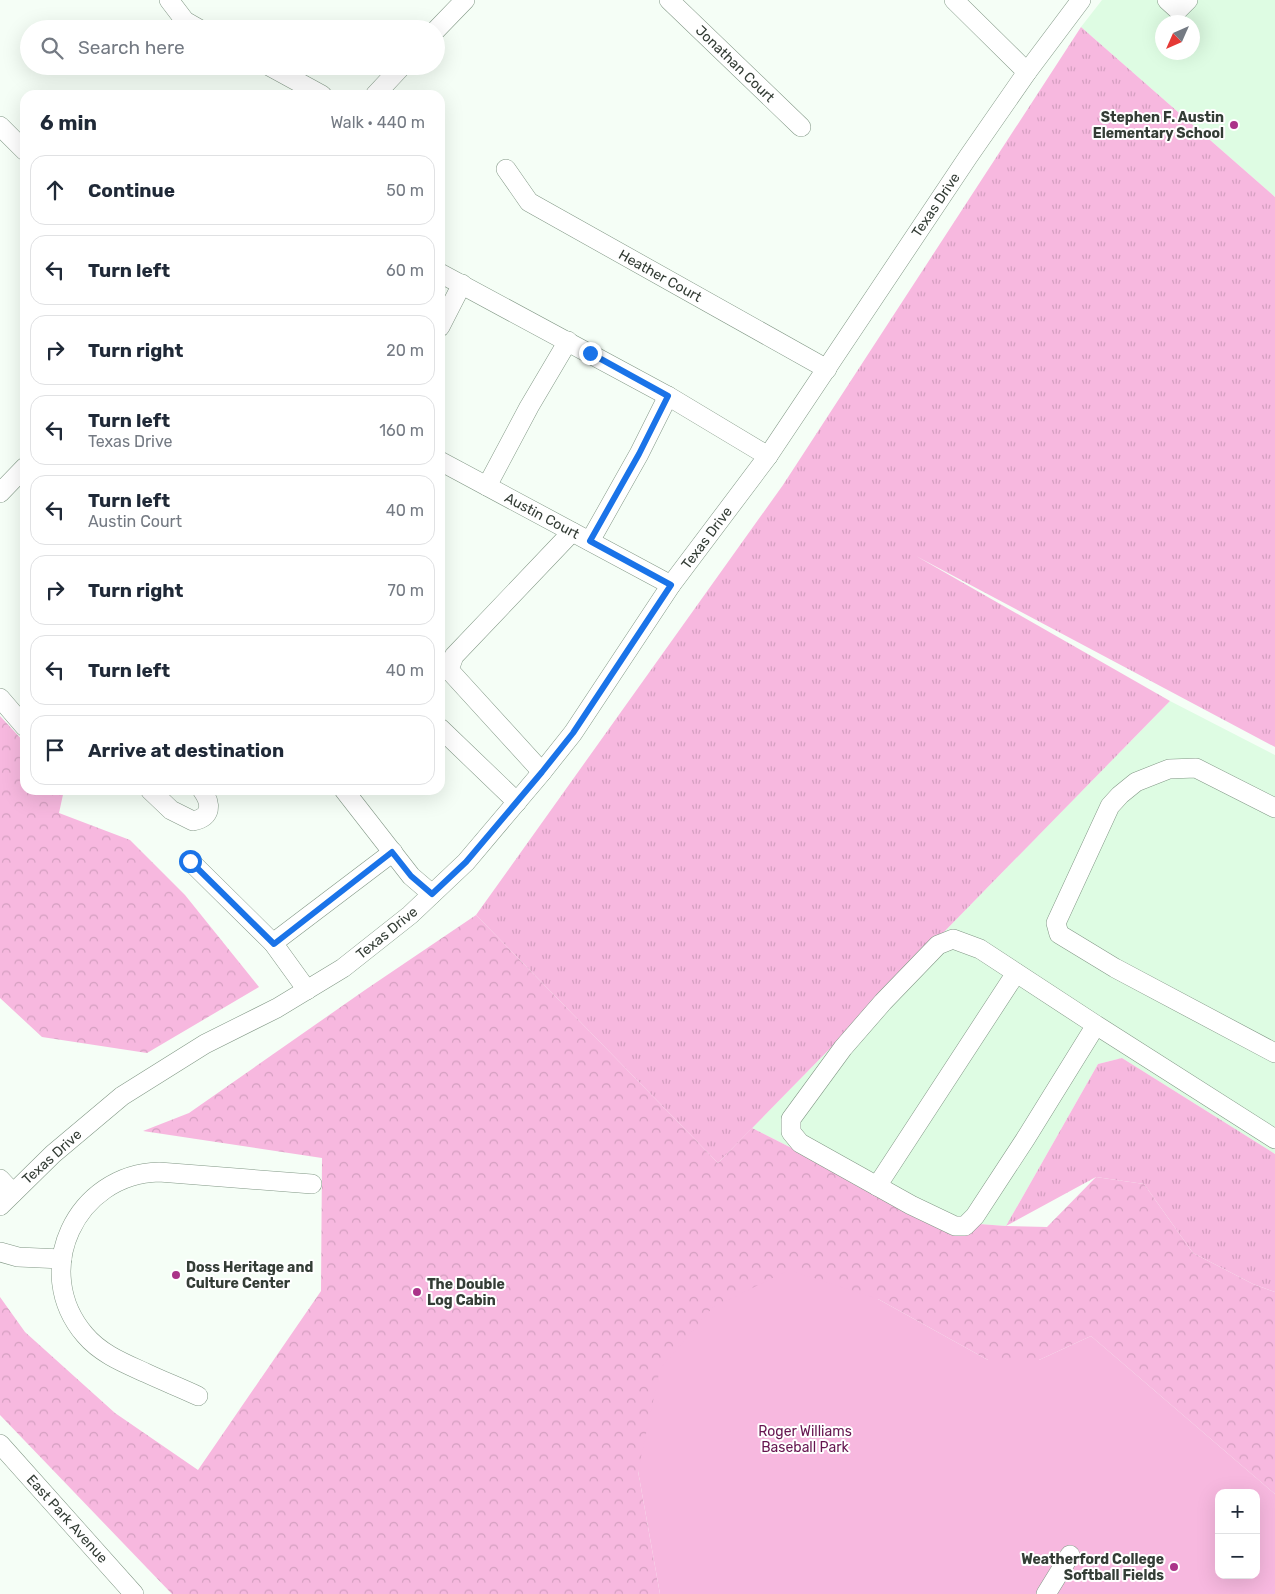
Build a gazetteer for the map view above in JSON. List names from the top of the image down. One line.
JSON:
{"streets":{"street":["Jonathan Court","Texas Drive","Heather Court","Austin Court","East Park Avenue"]},"crossings":[["Texas Drive","Heather Court"],["Texas Drive","Austin Court"]],"parks":["Roger Williams Baseball Park"],"places":["Stephen F. Austin Elementary School","Doss Heritage and Culture Center","The Double Log Cabin","Weatherford College Softball Fields"],"north":"bottom left","page":{"search":"Search here","heading":["6 min","Walk · 440 m"],"list":[["Continue","50 m"],["Turn left","60 m"],["Turn right","20 m"],["Turn left","Texas Drive","160 m"],["Turn left","Austin Court","40 m"],["Turn right","70 m"],["Turn left","40 m"],"Arrive at destination"],"map_buttons":["+","−"]}}
